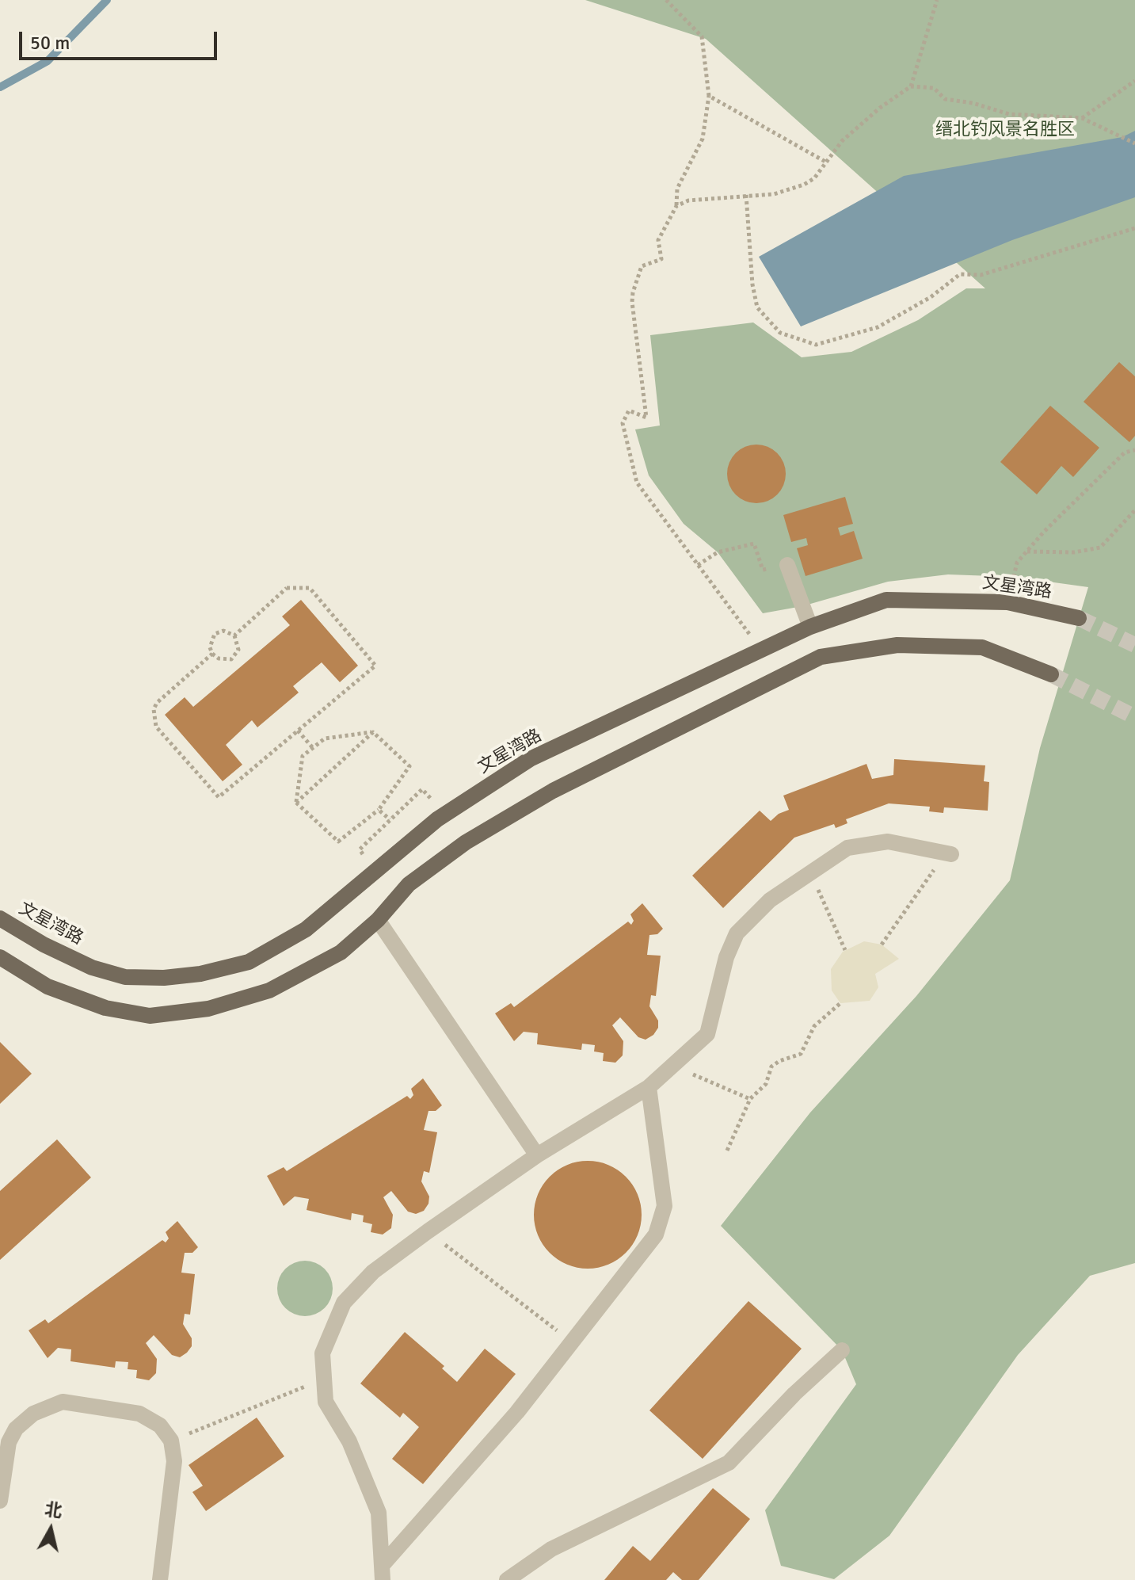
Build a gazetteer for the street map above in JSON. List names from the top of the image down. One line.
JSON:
{"streets":{"main road":["文星湾路"]},"parks":["缙北钓风景名胜区"],"scale_bar":"50 m","north":"top"}
